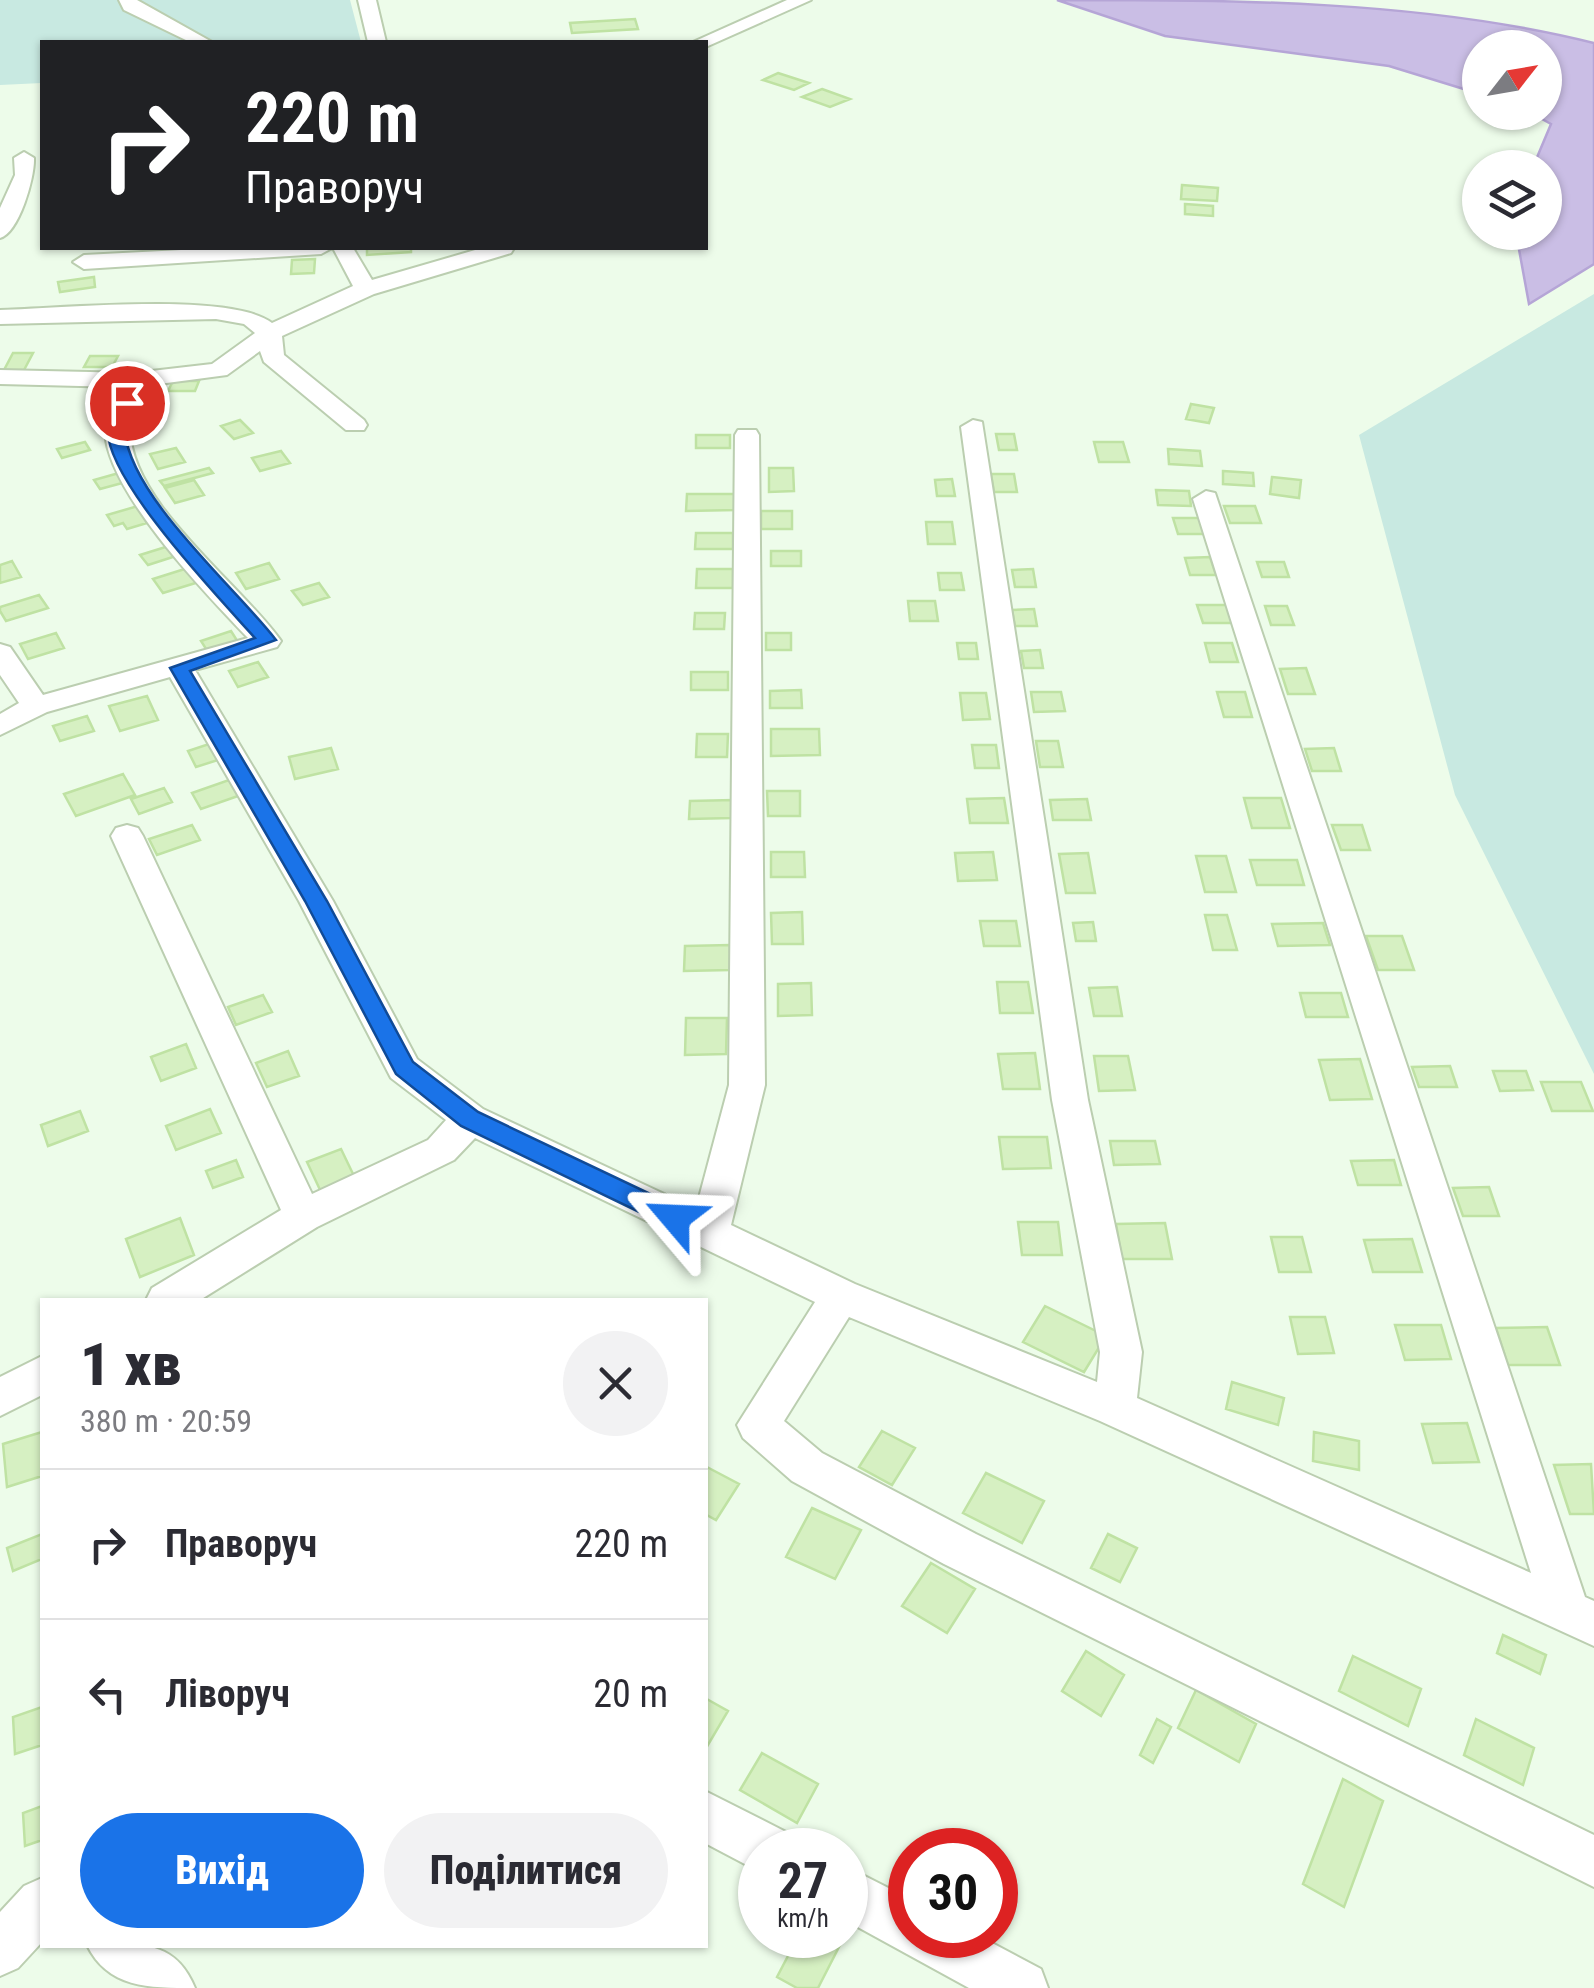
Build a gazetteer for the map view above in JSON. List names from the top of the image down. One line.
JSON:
{"north":"top right","page":{"turn":["220 m","Праворуч"],"heading":["1 хв","380 m · 20:59"],"list":[{"name":"Праворуч","value":"220 m"},{"name":"Ліворуч","value":"20 m"}],"buttons":["Вихід","Поділитися"],"speed":"27 km/h","limit":"30"}}
